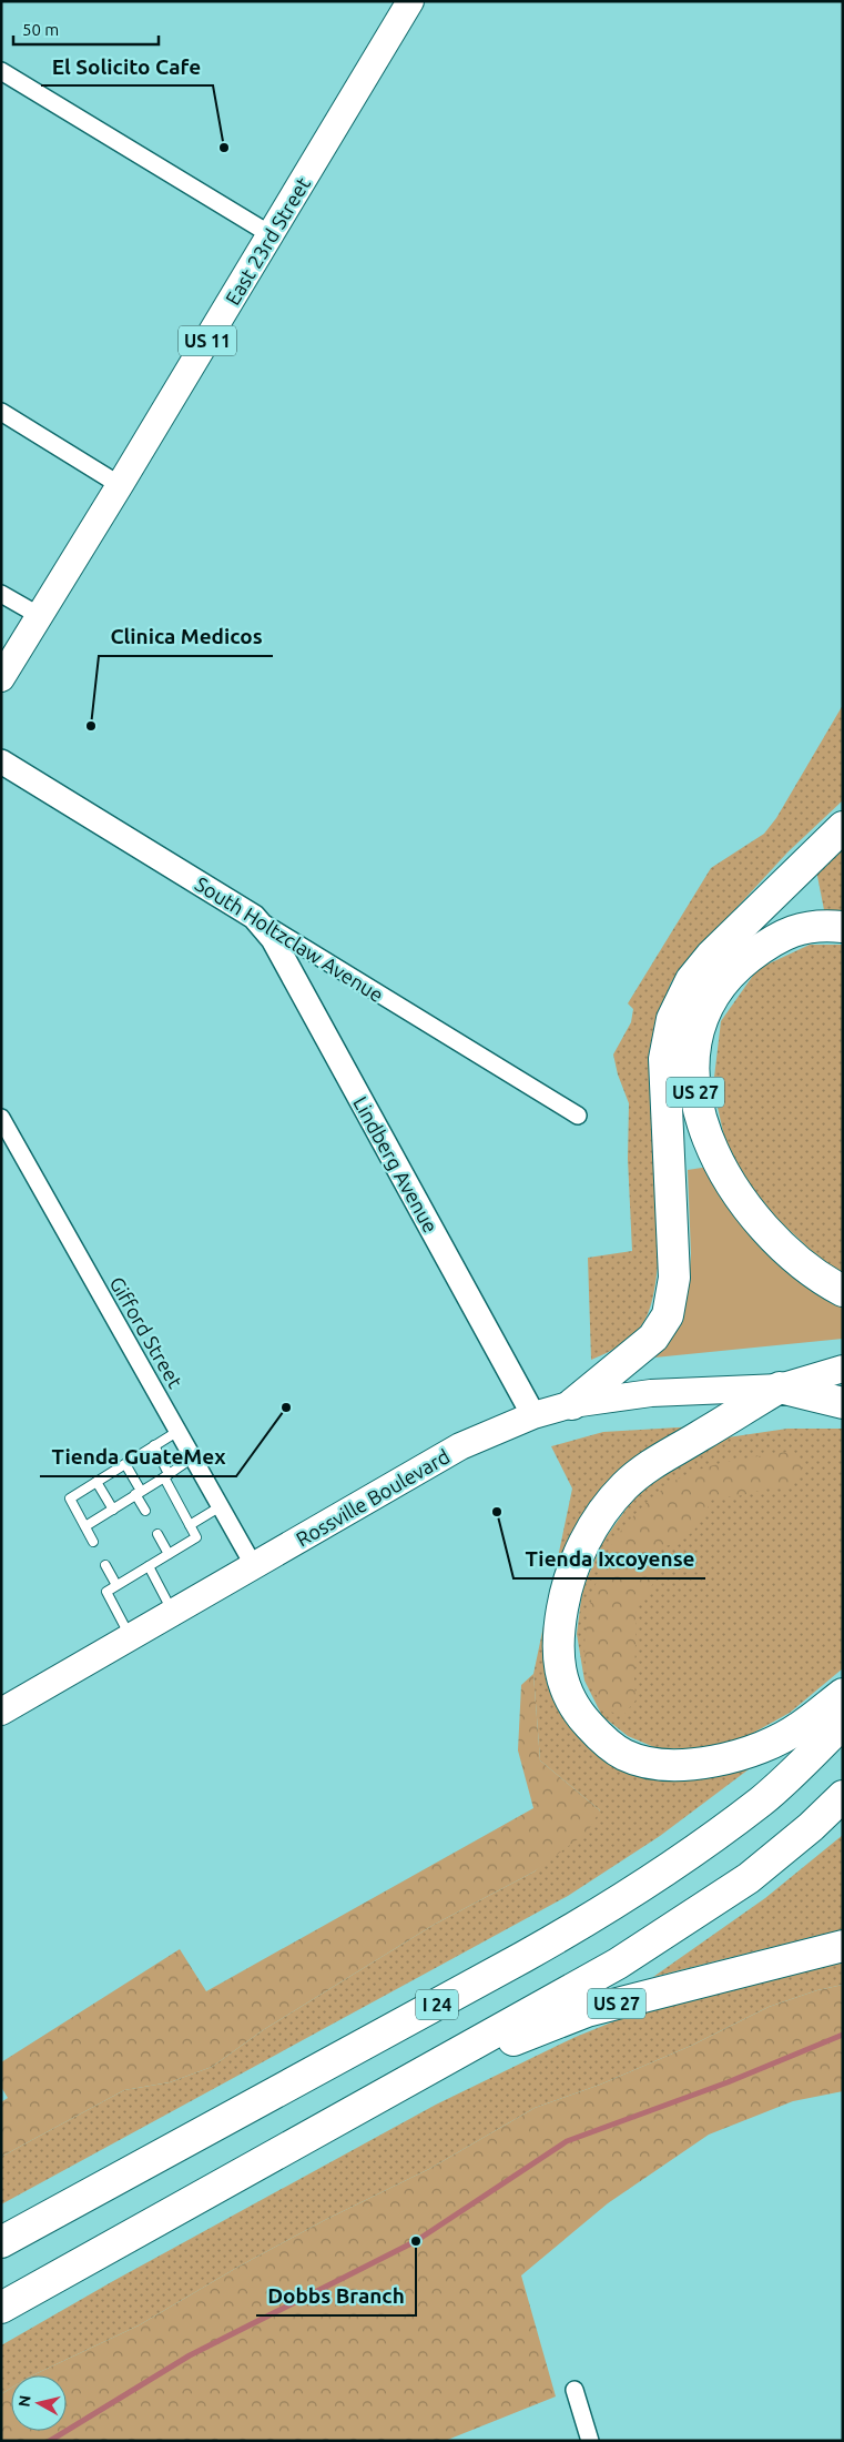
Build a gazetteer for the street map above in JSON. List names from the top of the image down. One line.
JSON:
{"streets":{"highway":["US 27","Rossville Boulevard","I 24"],"main road":["East 23rd Street","US 11","South Holtzclaw Avenue","Lindberg Avenue"],"street":["Gifford Street"]},"crossings":[["South Holtzclaw Avenue","Lindberg Avenue"],["US 27","I 24"],["Lindberg Avenue","Rossville Boulevard"],["Gifford Street","Rossville Boulevard"]],"places":["El Solicito Cafe","Clinica Medicos","Tienda GuateMex","Tienda Ixcoyense","Dobbs Branch"],"scale_bar":"50 m","north":"left"}
